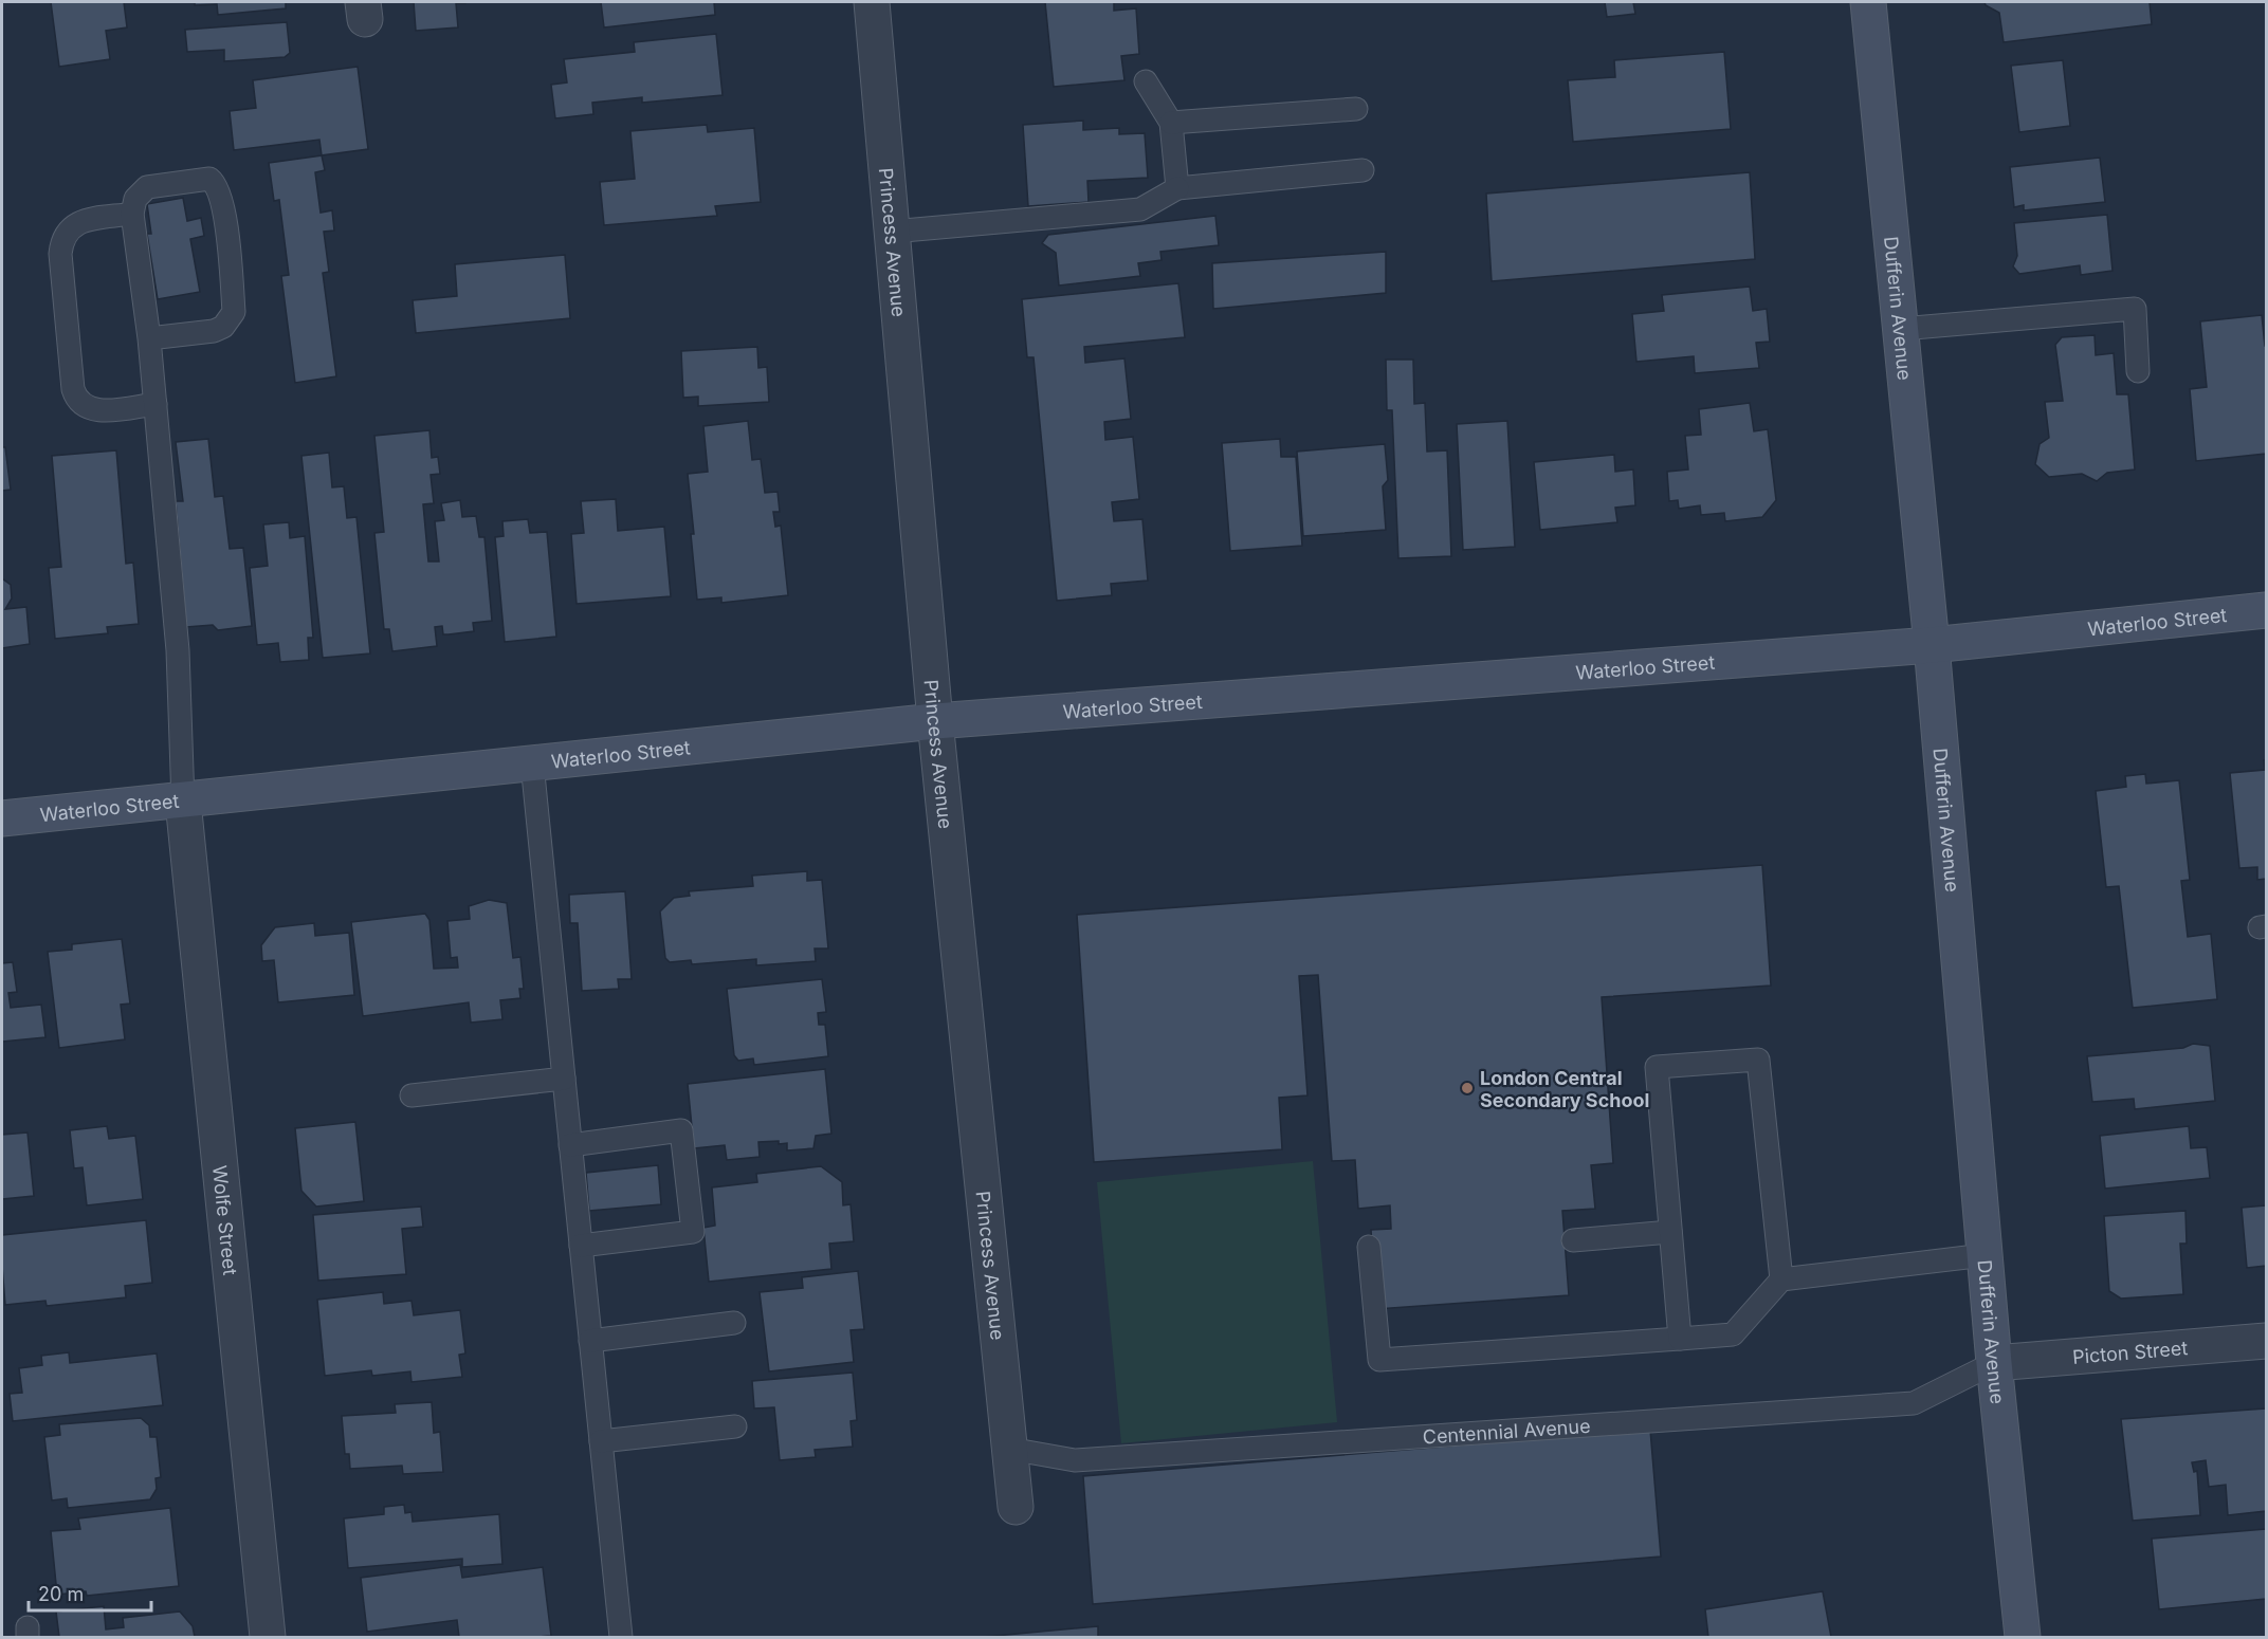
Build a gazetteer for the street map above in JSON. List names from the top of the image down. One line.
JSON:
{"streets":{"street":["Princess Avenue","Dufferin Avenue","Waterloo Street","Wolfe Street","Picton Street"],"lane":["Centennial Avenue"]},"crossings":[["Princess Avenue","Waterloo Street"],["Princess Avenue","Centennial Avenue"],["Dufferin Avenue","Waterloo Street"],["Dufferin Avenue","Picton Street"],["Dufferin Avenue","Centennial Avenue"],["Waterloo Street","Wolfe Street"],["Picton Street","Centennial Avenue"]],"places":["London Central Secondary School"],"scale_bar":"20 m"}
